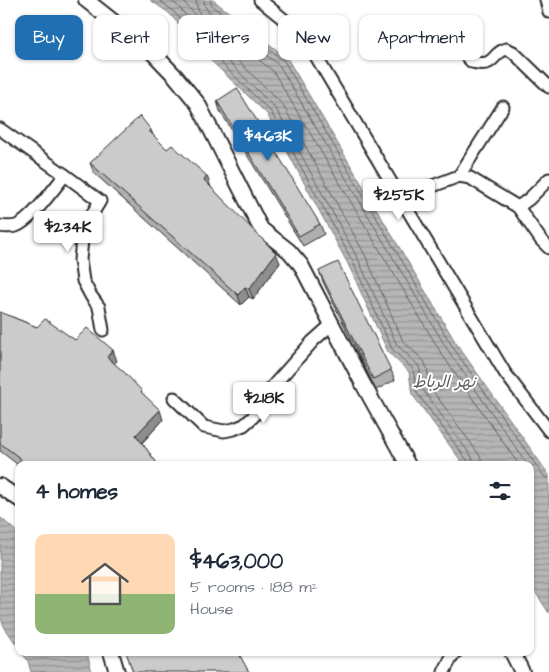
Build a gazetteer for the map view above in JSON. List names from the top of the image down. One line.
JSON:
{"water":["نهر الرباط"],"page":{"chip":["Buy","Rent","Filters","New","Apartment"],"price":["$463K","$255K","$234K","$218K"],"heading":"4 homes","list":[{"name":"$463,000","note":"5 rooms · 188 m² · House"}]}}
